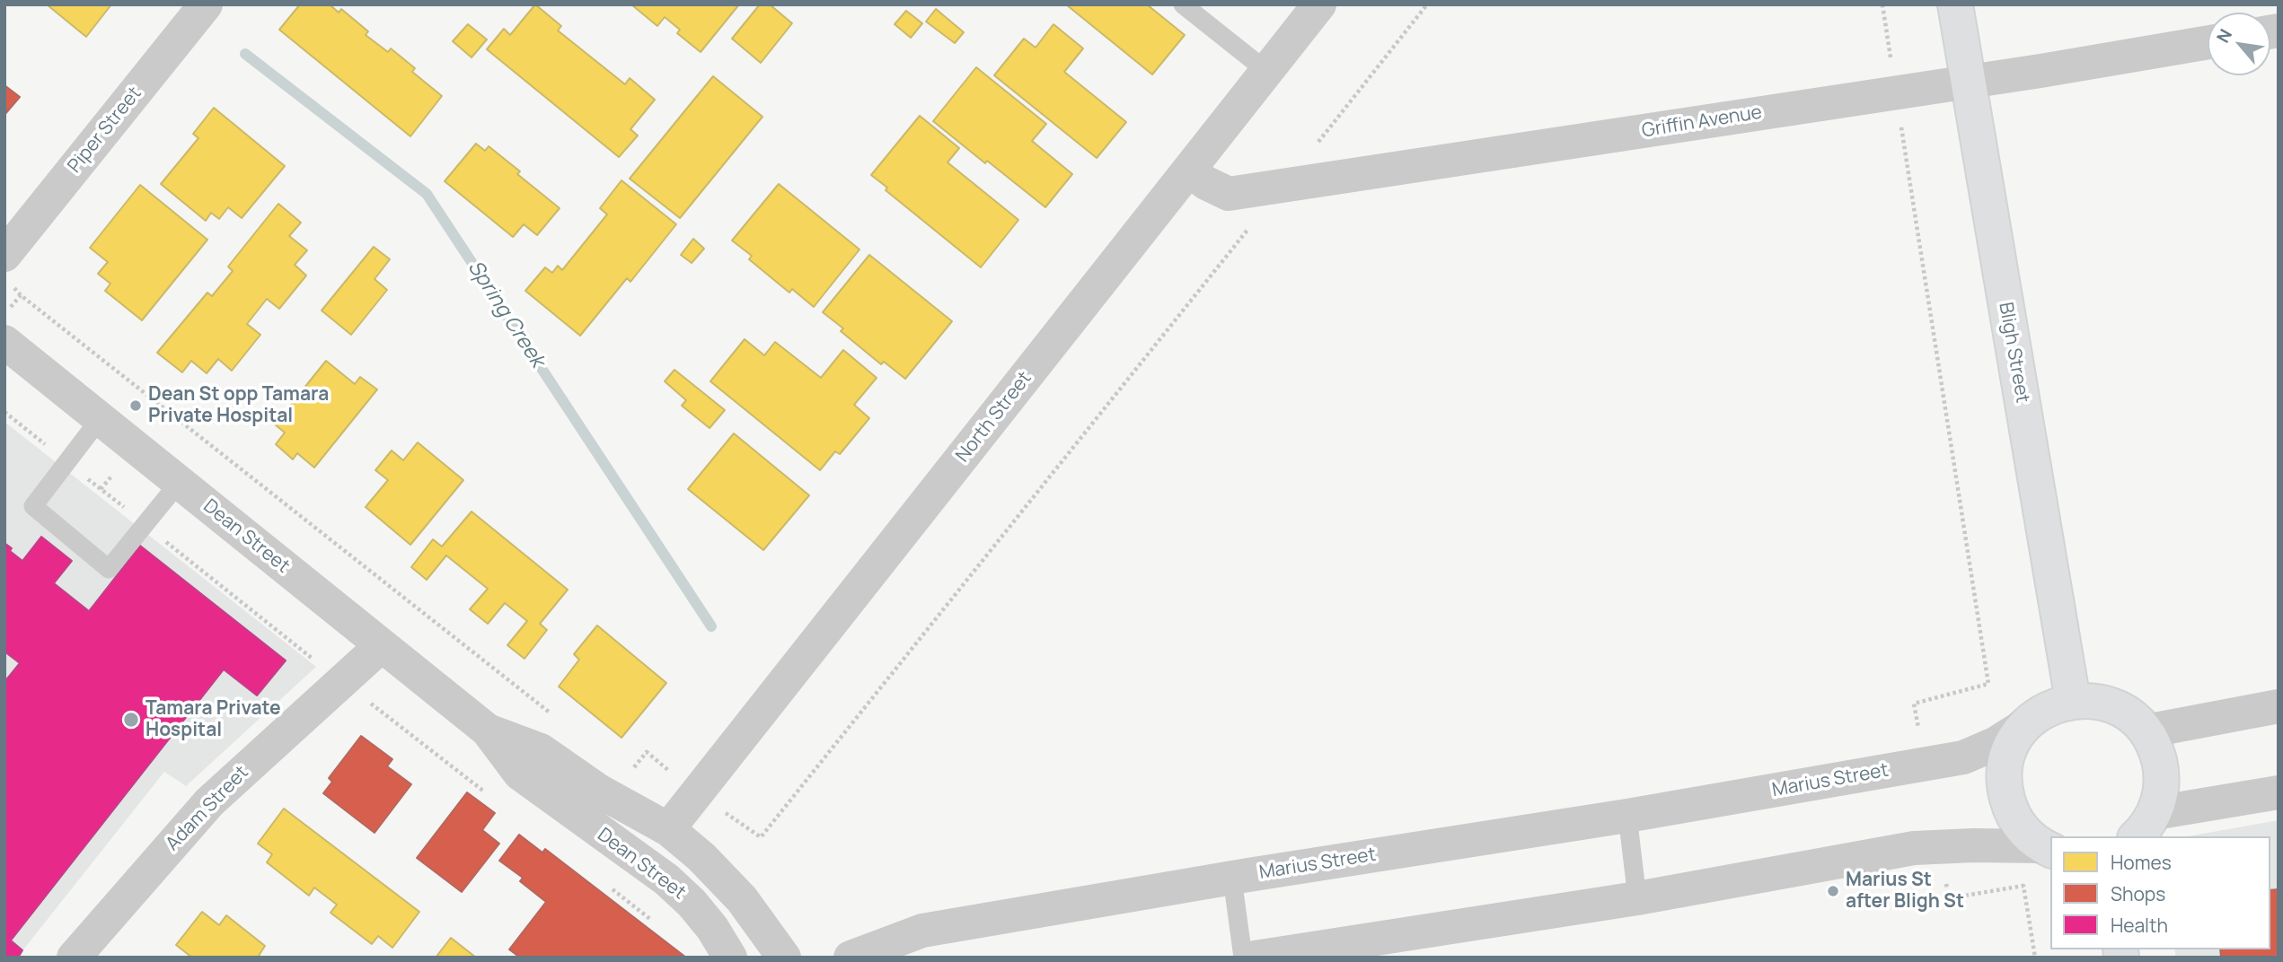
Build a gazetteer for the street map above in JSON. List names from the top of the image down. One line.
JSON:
{"streets":{"street":["Griffin Avenue","Piper Street","Bligh Street","North Street","Dean Street","Marius Street","Adam Street"]},"crossings":[["Griffin Avenue","Bligh Street"],["Griffin Avenue","North Street"],["North Street","Dean Street"],["Dean Street","Adam Street"]],"water":["Spring Creek"],"places":["Dean St opp Tamara Private Hospital","Tamara Private Hospital","Marius St after Bligh St"],"legend":["Homes","Shops","Health"],"north":"top left"}
